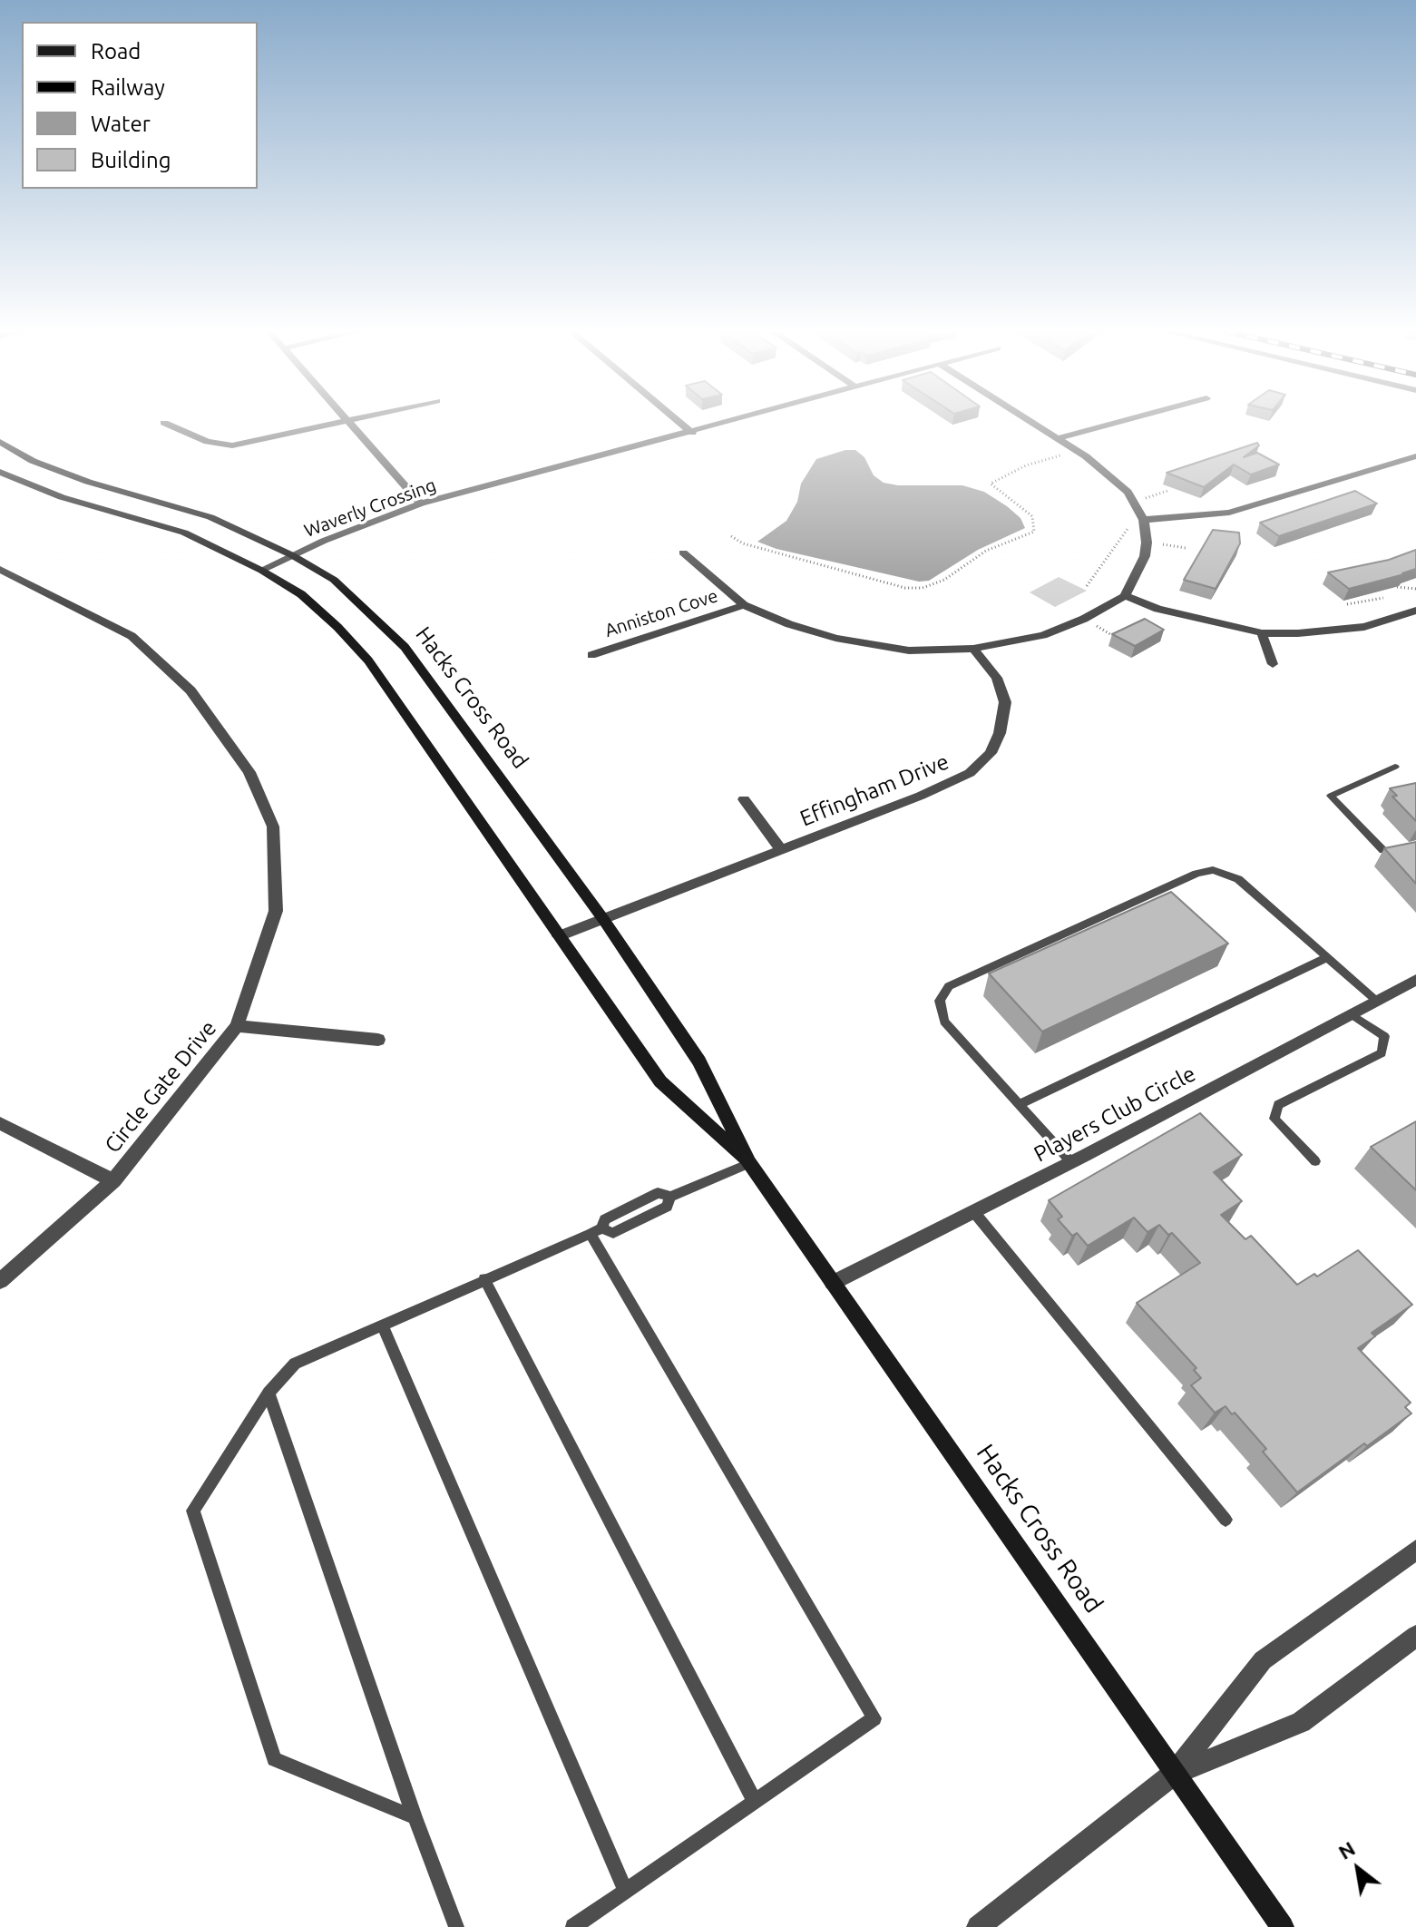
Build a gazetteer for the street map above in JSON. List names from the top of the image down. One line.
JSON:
{"streets":{"main road":["Hacks Cross Road"],"street":["Waverly Crossing","Anniston Cove","Effingham Drive","Circle Gate Drive","Players Club Circle"]},"crossings":[["Waverly Crossing","Hacks Cross Road"],["Hacks Cross Road","Effingham Drive"],["Hacks Cross Road","Players Club Circle"]],"legend":["Road","Railway","Water","Building"],"north":"top left"}
